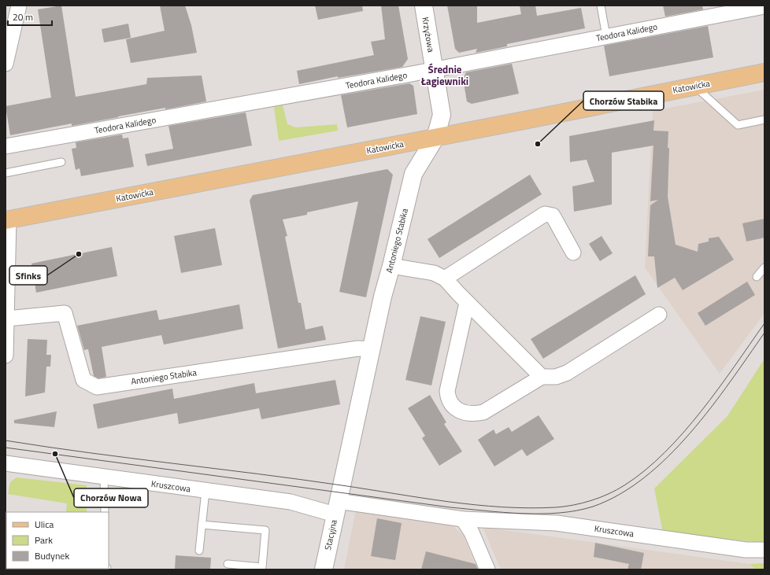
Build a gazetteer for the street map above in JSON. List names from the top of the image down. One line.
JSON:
{"streets":{"main road":["Katowicka"],"street":["Teodora Kalidego","Krzyżowa","Antoniego Stabika","Kruszcowa","Stacyjna"]},"crossings":[["Teodora Kalidego","Krzyżowa"],["Krzyżowa","Katowicka"],["Krzyżowa","Antoniego Stabika"],["Katowicka","Antoniego Stabika"],["Antoniego Stabika","Kruszcowa"],["Antoniego Stabika","Stacyjna"],["Kruszcowa","Stacyjna"]],"districts":["Średnie Łagiewniki"],"places":["Chorzów Stabika","Sfinks","Chorzów Nowa"],"legend":["Ulica","Park","Budynek"],"scale_bar":"20 m"}
